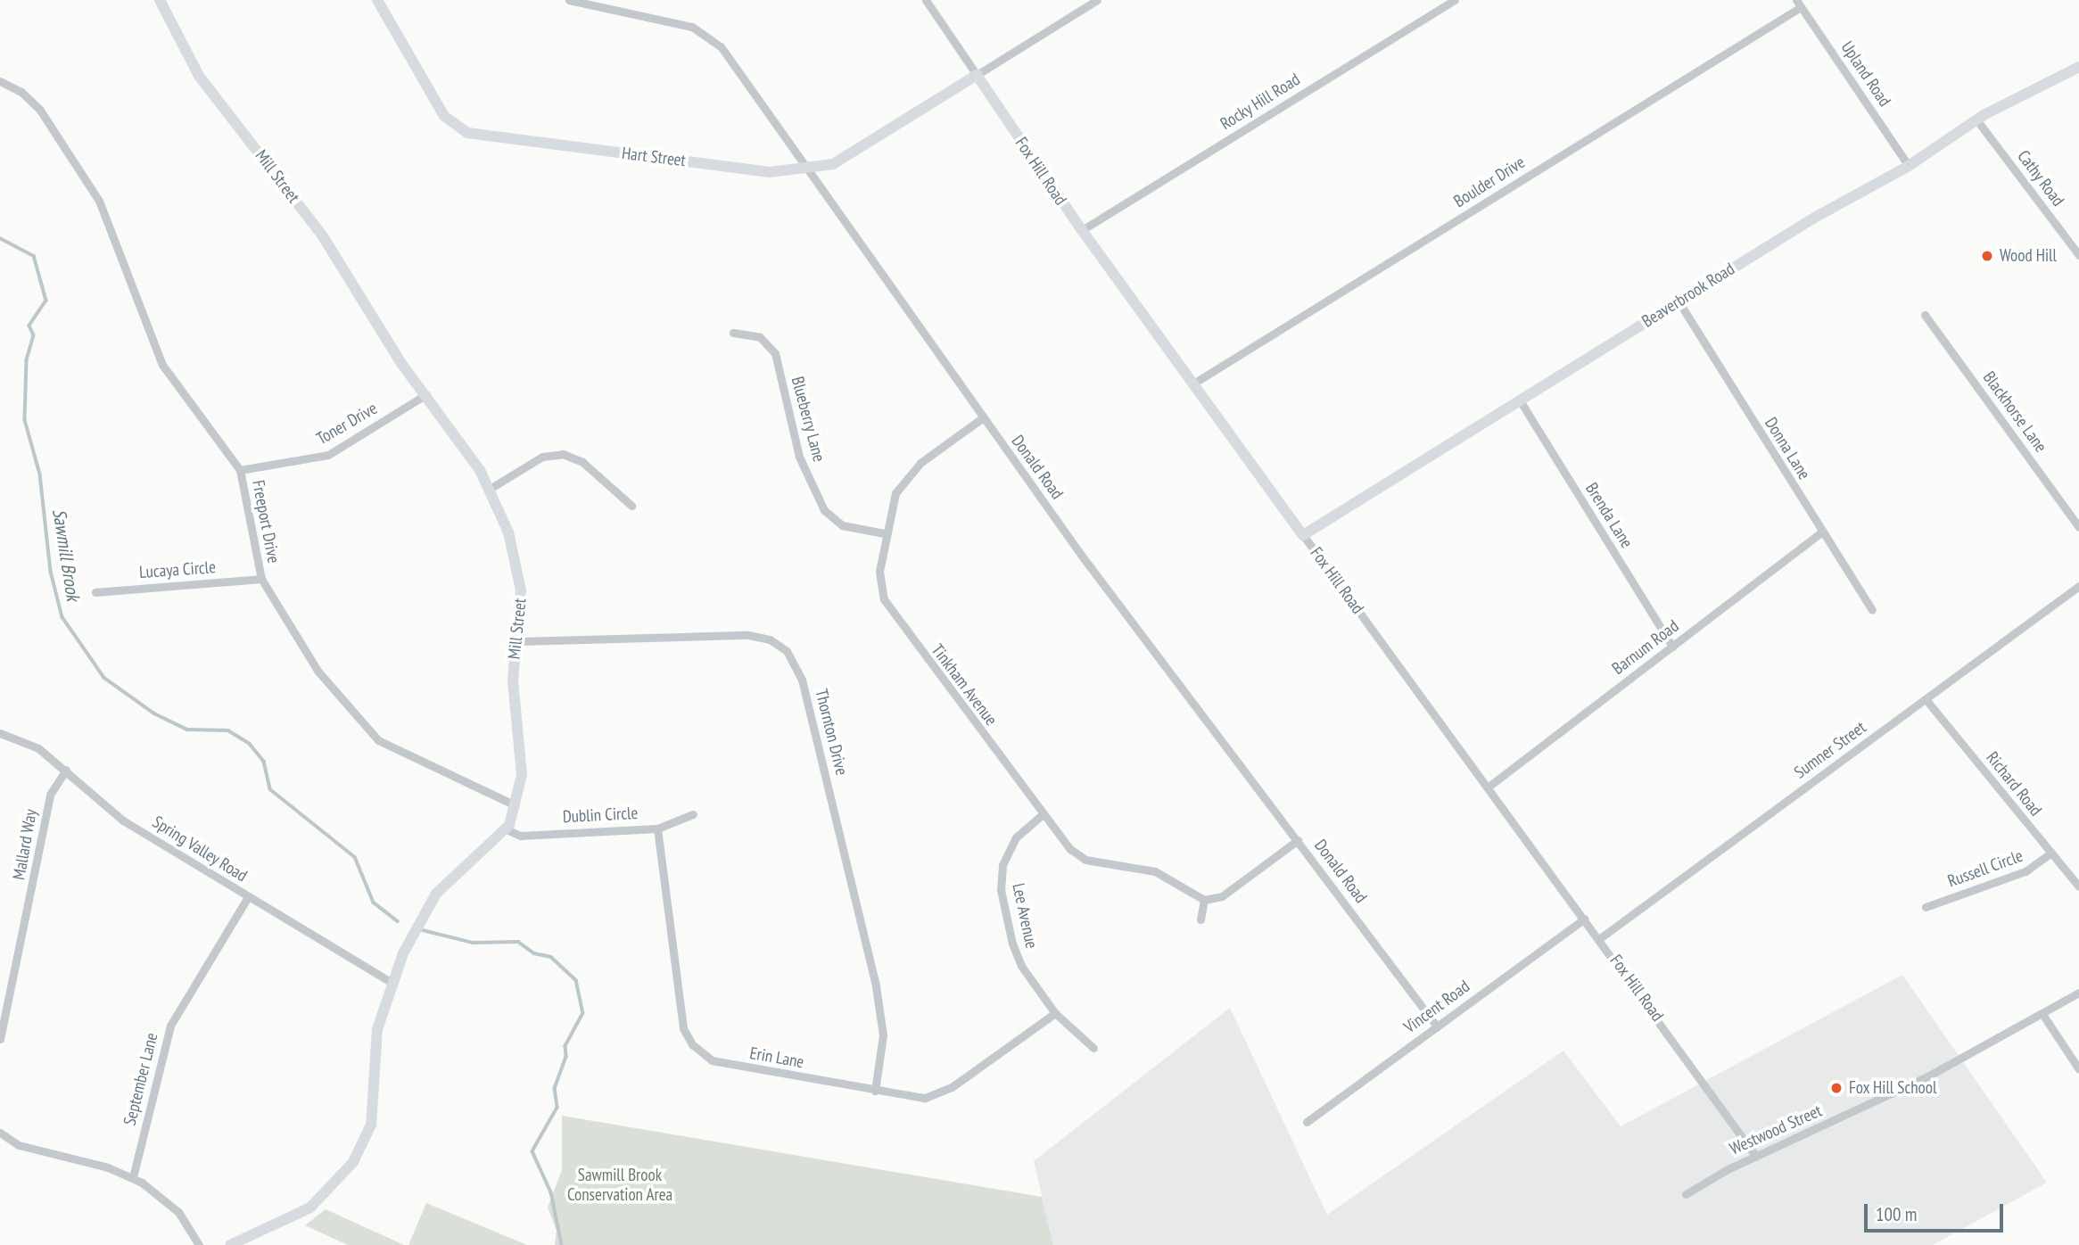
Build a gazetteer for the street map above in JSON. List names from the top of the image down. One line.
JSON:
{"streets":{"street":["Upland Road","Rocky Hill Road","Hart Street","Fox Hill Road","Mill Street","Cathy Road","Boulder Drive","Beaverbrook Road","Blackhorse Lane","Blueberry Lane","Toner Drive","Donna Lane","Donald Road","Brenda Lane","Freeport Drive","Lucaya Circle","Barnum Road","Tinkham Avenue","Thornton Drive","Sumner Street","Richard Road","Dublin Circle","Mallard Way","Spring Valley Road","Russell Circle","Lee Avenue","Vincent Road","Erin Lane","September Lane","Westwood Street"]},"crossings":[["Upland Road","Boulder Drive"],["Upland Road","Beaverbrook Road"],["Rocky Hill Road","Fox Hill Road"],["Hart Street","Fox Hill Road"],["Hart Street","Donald Road"],["Fox Hill Road","Boulder Drive"],["Fox Hill Road","Beaverbrook Road"],["Fox Hill Road","Barnum Road"],["Fox Hill Road","Sumner Street"],["Fox Hill Road","Vincent Road"],["Fox Hill Road","Westwood Street"],["Mill Street","Toner Drive"],["Mill Street","Freeport Drive"],["Mill Street","Thornton Drive"],["Mill Street","Dublin Circle"],["Mill Street","Spring Valley Road"],["Cathy Road","Beaverbrook Road"],["Beaverbrook Road","Donna Lane"],["Beaverbrook Road","Brenda Lane"],["Blueberry Lane","Tinkham Avenue"],["Toner Drive","Freeport Drive"],["Donna Lane","Barnum Road"],["Donald Road","Tinkham Avenue"],["Donald Road","Vincent Road"],["Brenda Lane","Barnum Road"],["Freeport Drive","Lucaya Circle"],["Tinkham Avenue","Lee Avenue"],["Thornton Drive","Erin Lane"],["Sumner Street","Richard Road"],["Richard Road","Russell Circle"],["Dublin Circle","Erin Lane"],["Mallard Way","Spring Valley Road"],["Spring Valley Road","September Lane"],["Lee Avenue","Erin Lane"]],"water":["Sawmill Brook"],"parks":["Sawmill Brook Conservation Area"],"places":["Wood Hill","Fox Hill School"],"scale_bar":"100 m"}
